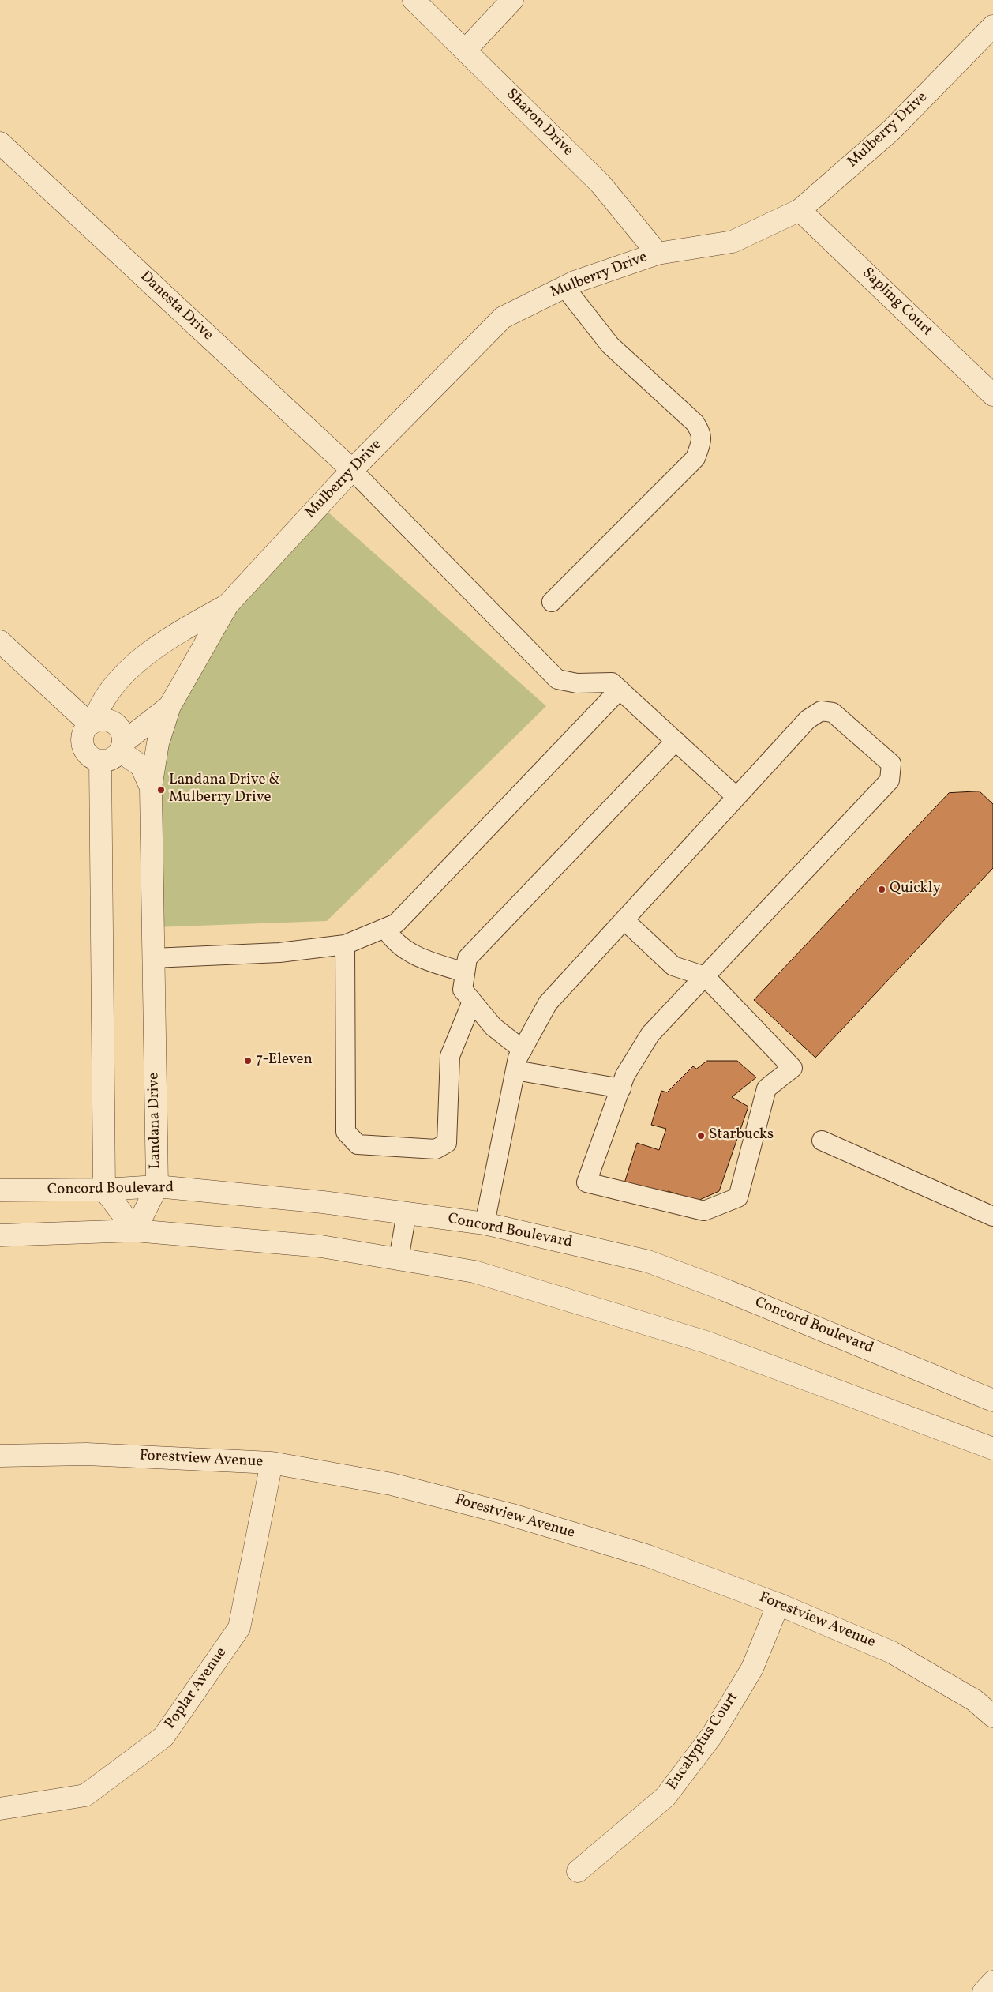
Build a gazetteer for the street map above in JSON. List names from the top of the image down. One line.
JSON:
{"streets":{"street":["Sharon Drive","Mulberry Drive","Sapling Court","Danesta Drive","Landana Drive","Concord Boulevard","Forestview Avenue","Poplar Avenue","Eucalyptus Court"]},"crossings":[["Sharon Drive","Mulberry Drive"],["Mulberry Drive","Sapling Court"],["Mulberry Drive","Danesta Drive"],["Mulberry Drive","Landana Drive"],["Landana Drive","Concord Boulevard"],["Forestview Avenue","Poplar Avenue"],["Forestview Avenue","Eucalyptus Court"]],"places":["Landana Drive & Mulberry Drive","Quickly","7-Eleven","Starbucks"]}
